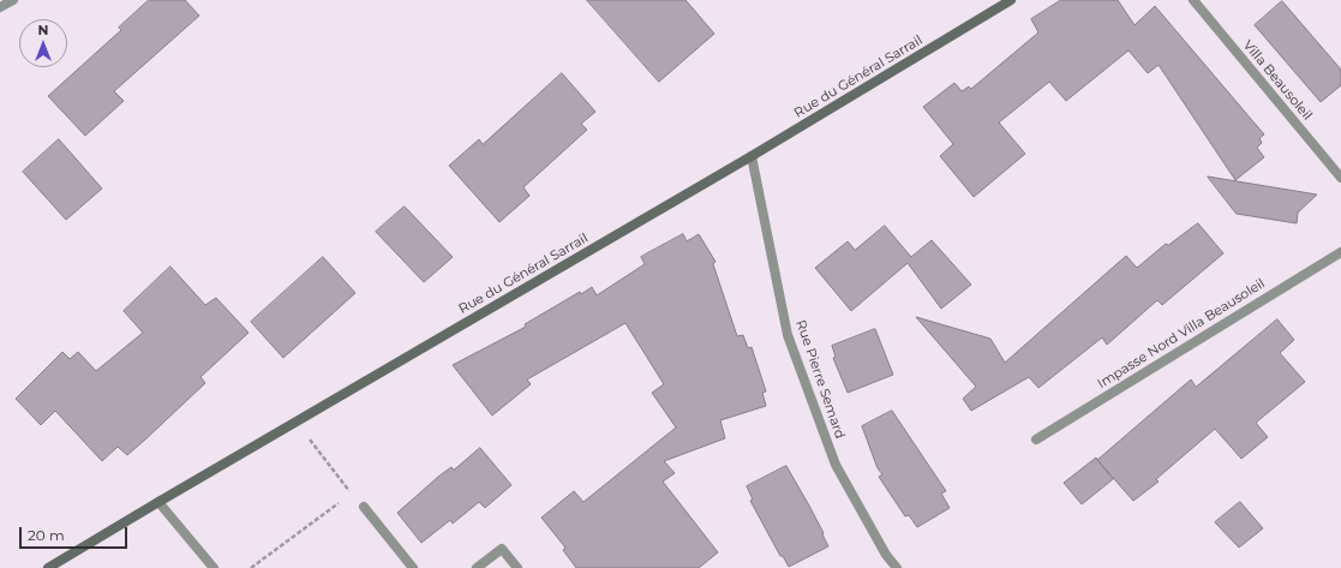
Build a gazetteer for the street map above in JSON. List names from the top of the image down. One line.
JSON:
{"streets":{"street":["Rue du Général Sarrail","Villa Beausoleil","Impasse Nord Villa Beausoleil","Rue Pierre Semard"]},"crossings":[["Rue du Général Sarrail","Rue Pierre Semard"]],"scale_bar":"20 m","north":"top"}
